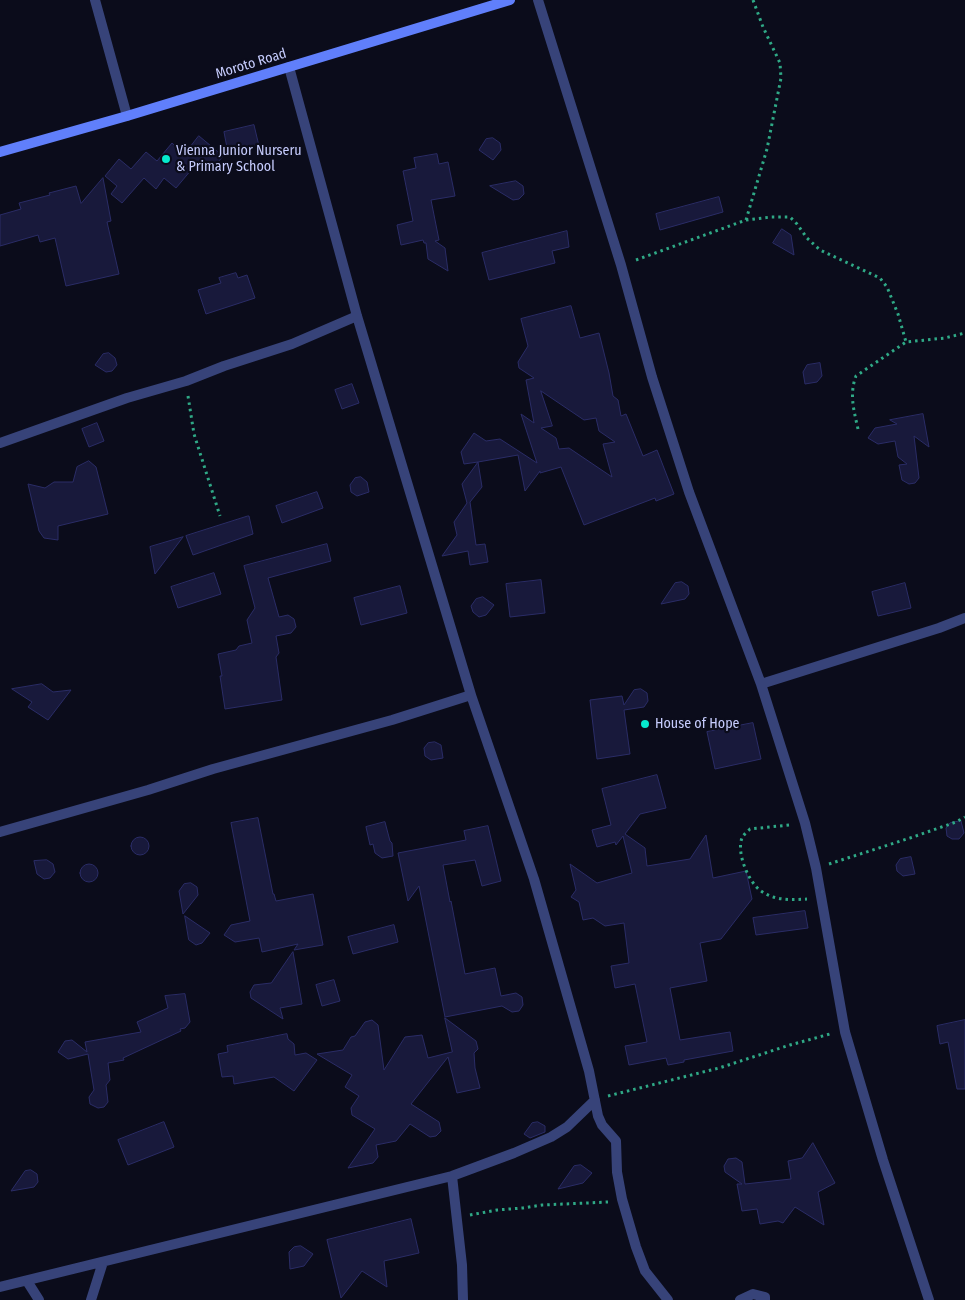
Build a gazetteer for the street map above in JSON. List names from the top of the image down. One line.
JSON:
{"streets":{"main road":["Moroto Road"]},"places":["Vienna Junior Nurseru & Primary School","House of Hope"]}
